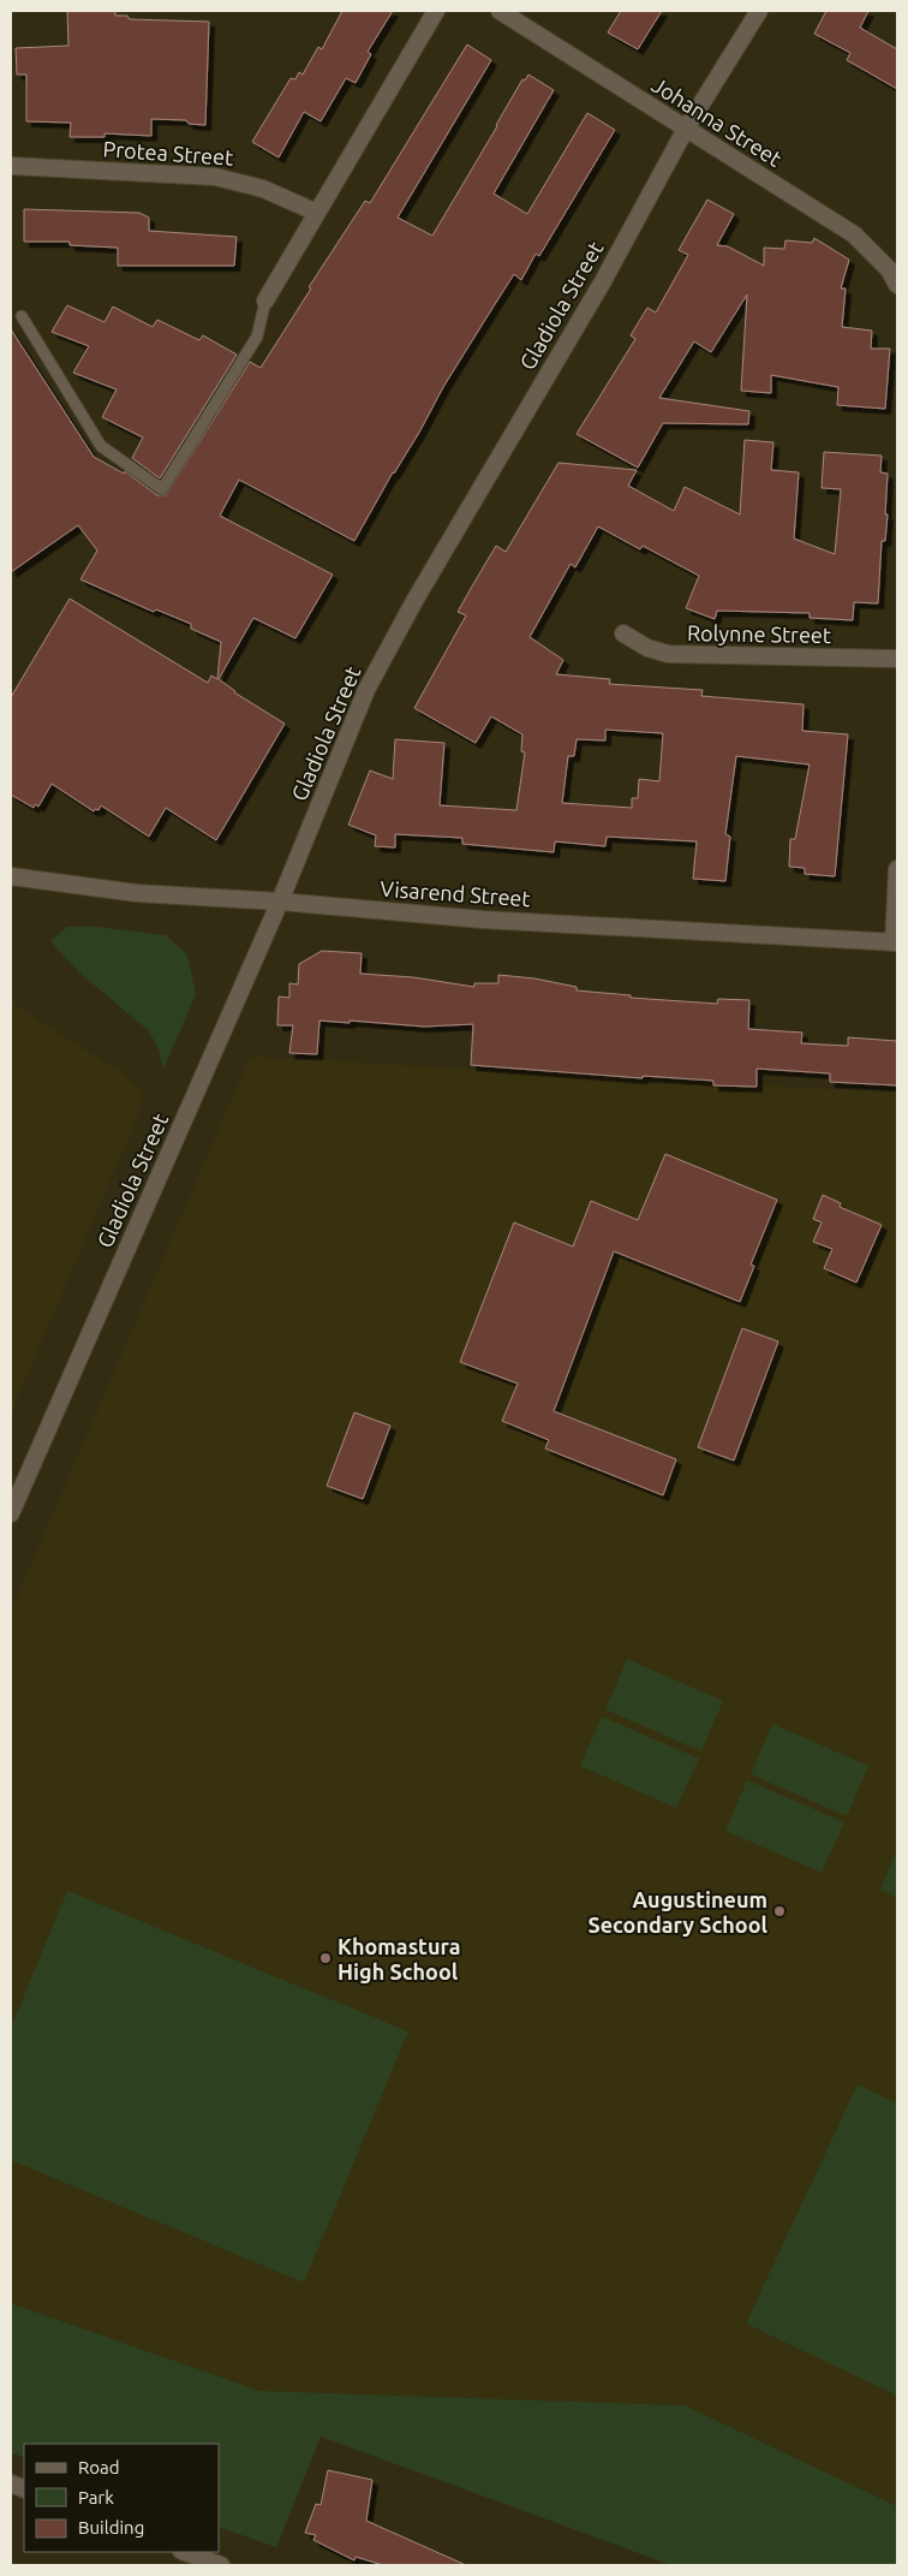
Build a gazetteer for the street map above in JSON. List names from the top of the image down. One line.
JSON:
{"streets":{"street":["Johanna Street","Protea Street","Gladiola Street","Rolynne Street","Visarend Street"]},"crossings":[["Johanna Street","Gladiola Street"],["Gladiola Street","Visarend Street"]],"places":["Augustineum Secondary School","Khomastura High School"],"legend":["Road","Park","Building"]}
